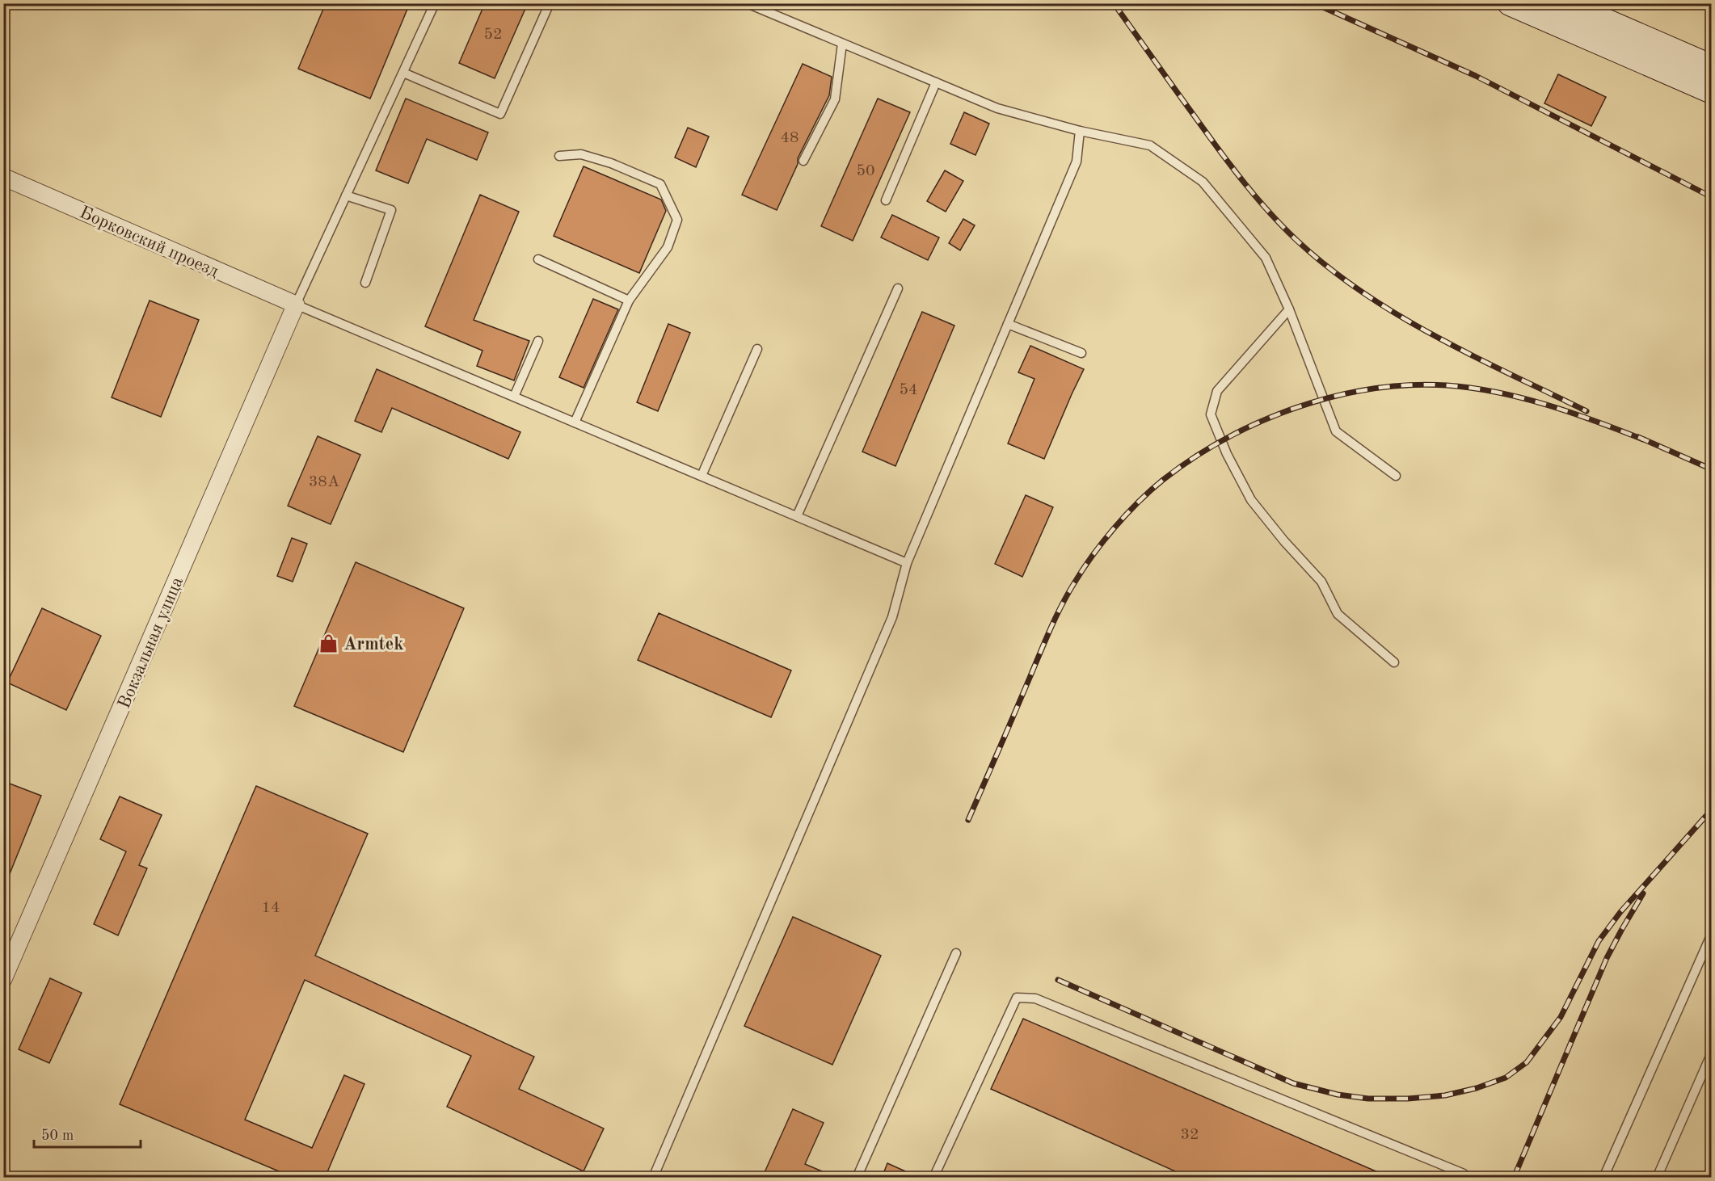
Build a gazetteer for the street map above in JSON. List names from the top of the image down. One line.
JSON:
{"streets":{"street":["Борковский проезд","Вокзальная улица"]},"crossings":[["Борковский проезд","Вокзальная улица"]],"places":{"shop":["Armtek"]},"house_numbers":["52","48","50","54","38А","14","32"],"scale_bar":"50 m"}
